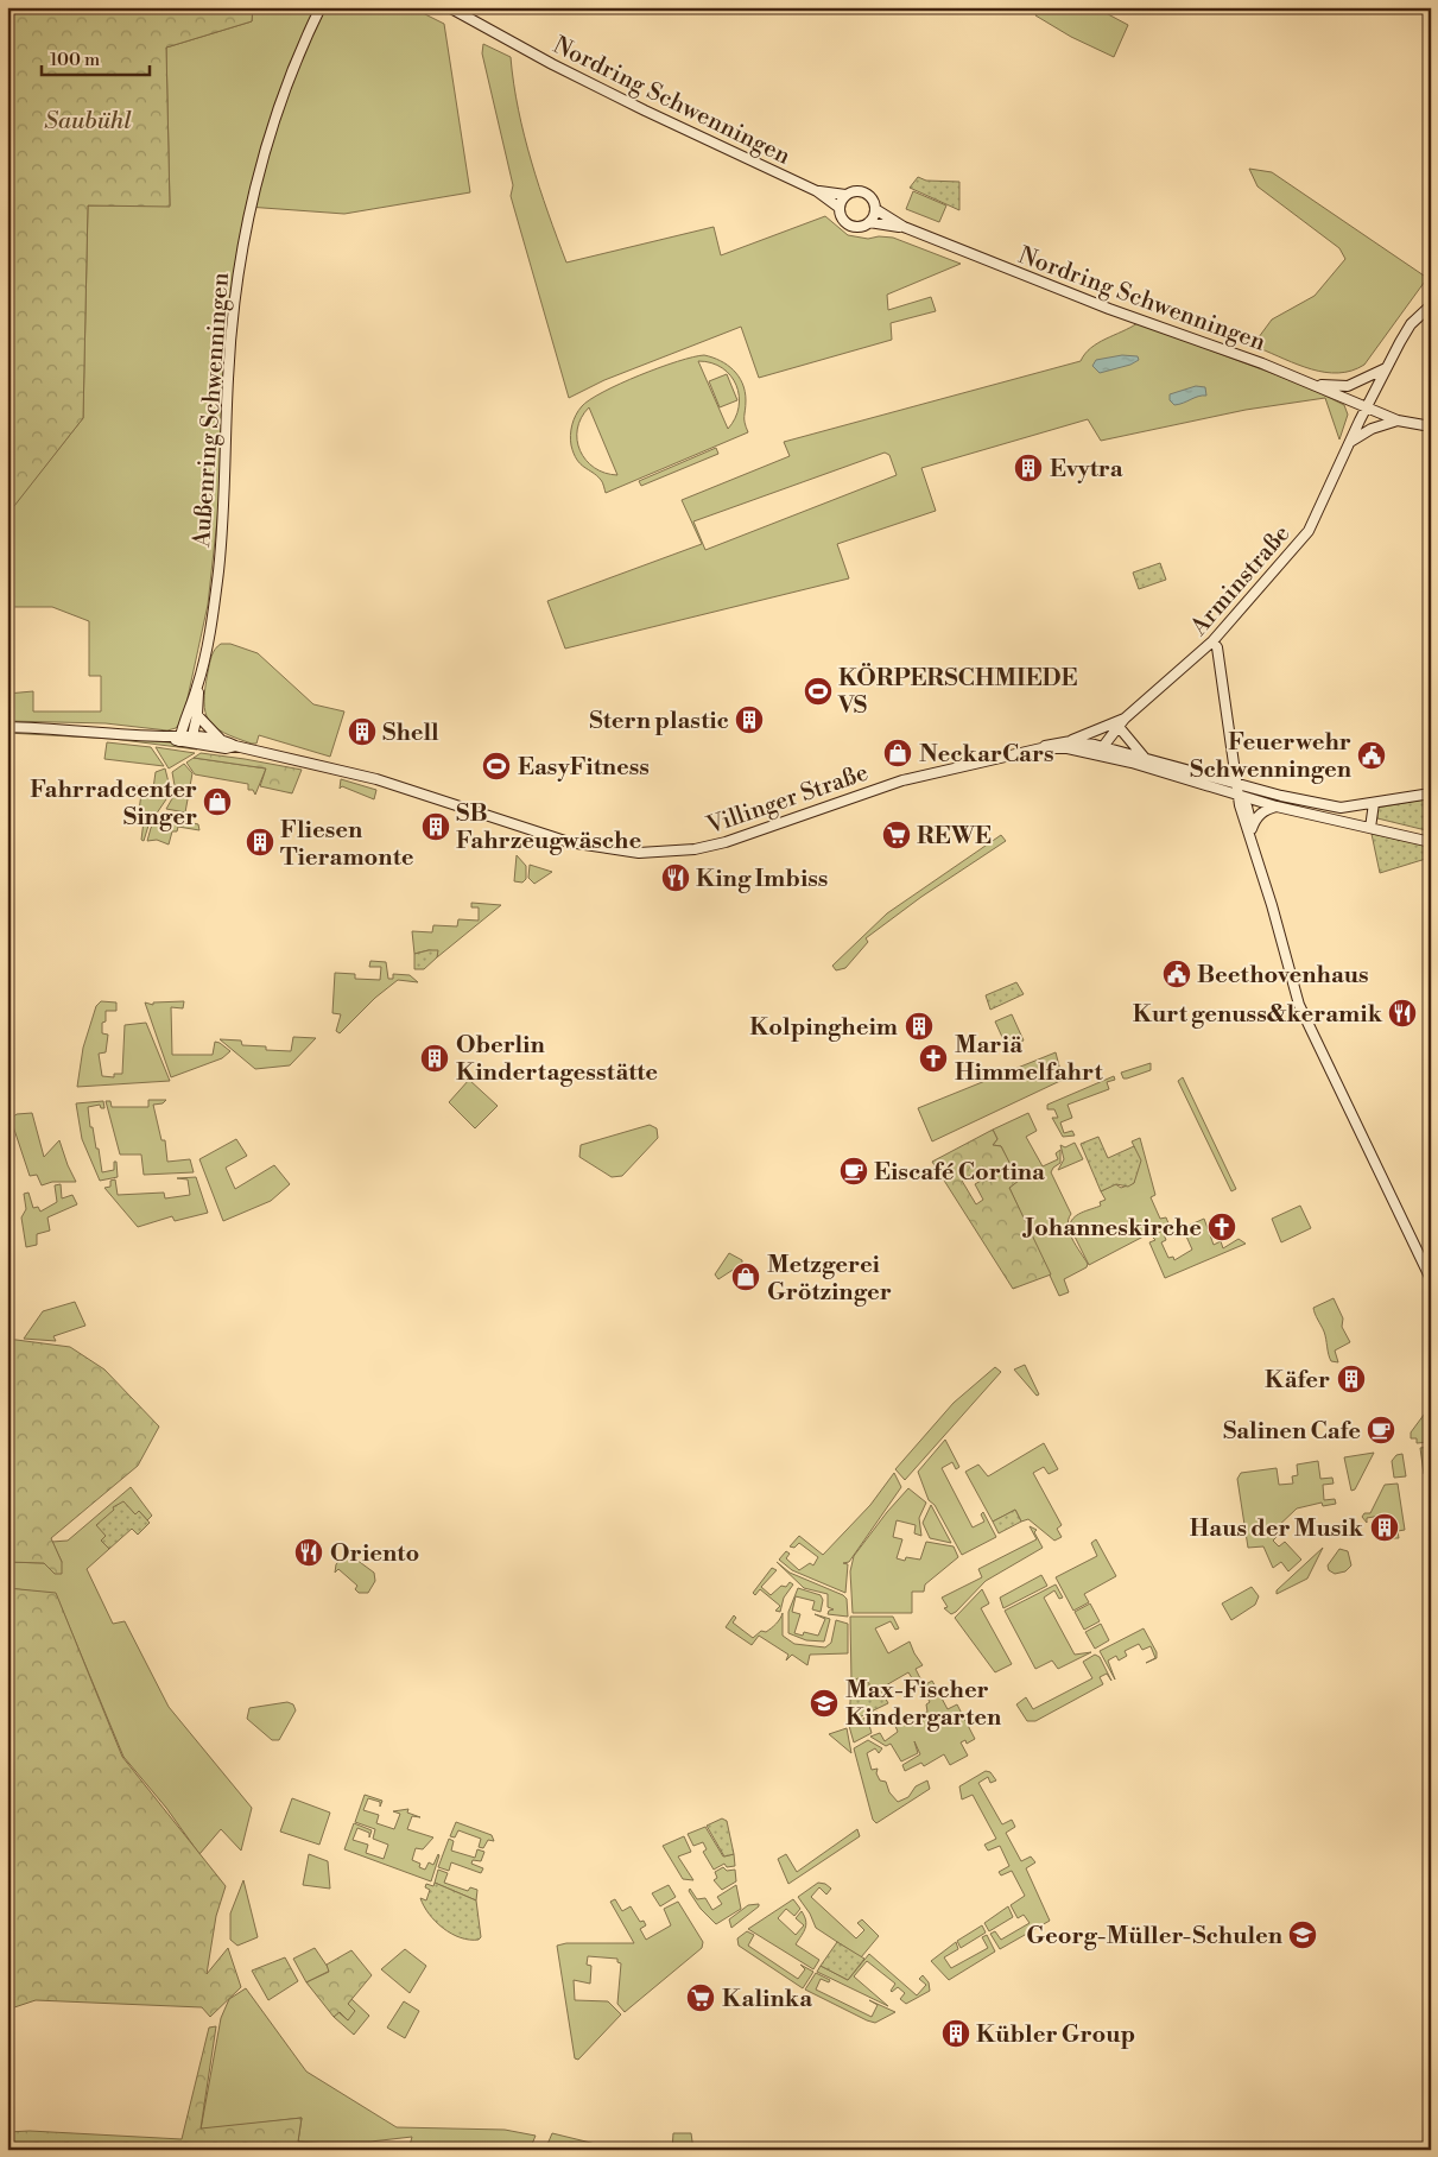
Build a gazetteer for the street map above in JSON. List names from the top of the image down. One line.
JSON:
{"streets":{"main road":["Nordring Schwenningen","Außenring Schwenningen","Arminstraße","Villinger Straße"]},"crossings":[["Nordring Schwenningen","Arminstraße"],["Außenring Schwenningen","Villinger Straße"],["Arminstraße","Villinger Straße"]],"parks":["Saubühl"],"places":{"building":["Evytra","Stern plastic","Shell","SB Fahrzeugwäsche","Fliesen Tieramonte","Kolpingheim","Oberlin Kindertagesstätte","Käfer","Haus der Musik","Kübler Group"],"sports":["KÖRPERSCHMIEDE VS","EasyFitness"],"shop":["NeckarCars","Fahrradcenter Singer","Metzgerei Grötzinger"],"public building":["Feuerwehr Schwenningen","Beethovenhaus"],"supermarket":["REWE","Kalinka"],"restaurant":["King Imbiss","Kurt genuss&keramik","Oriento"],"church":["Mariä Himmelfahrt","Johanneskirche"],"cafe":["Eiscafé Cortina","Salinen Cafe"],"school or university":["Max-Fischer Kindergarten","Georg-Müller-Schulen"]},"scale_bar":"100 m"}
